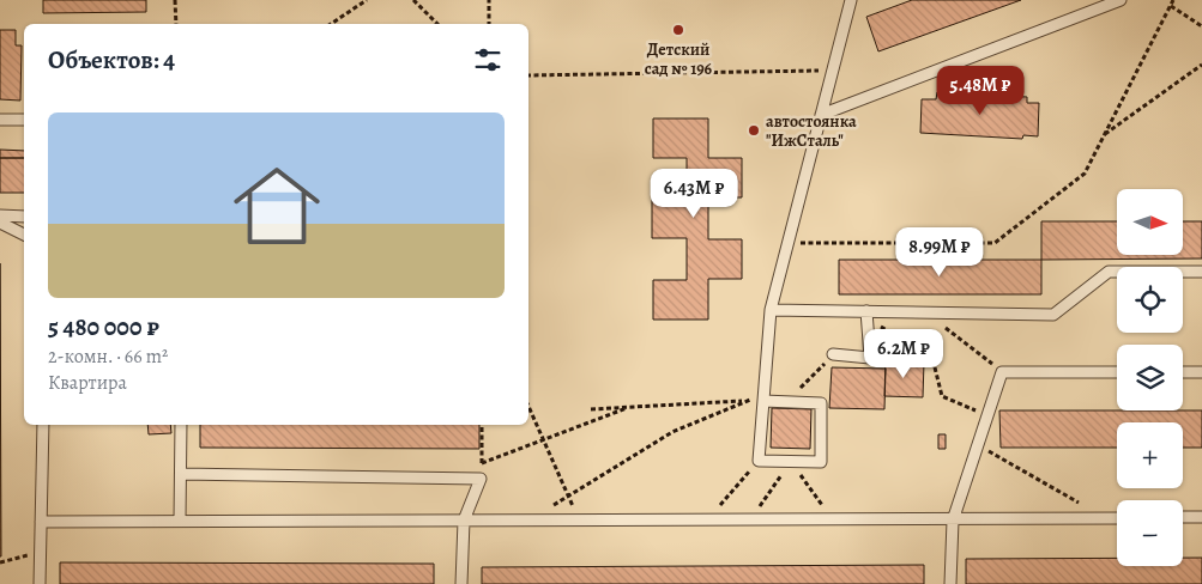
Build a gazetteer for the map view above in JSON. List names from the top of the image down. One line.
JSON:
{"places":["Детский сад № 196","автостоянка \"ИжСталь\""],"north":"right","page":{"heading":"Объектов: 4","price":["5.48M ₽","6.43M ₽","8.99M ₽","6.2M ₽"],"list":[{"name":"5 480 000 ₽","note":"2-комн. · 66 m² · Квартира"}],"map_buttons":["+","−"]}}
